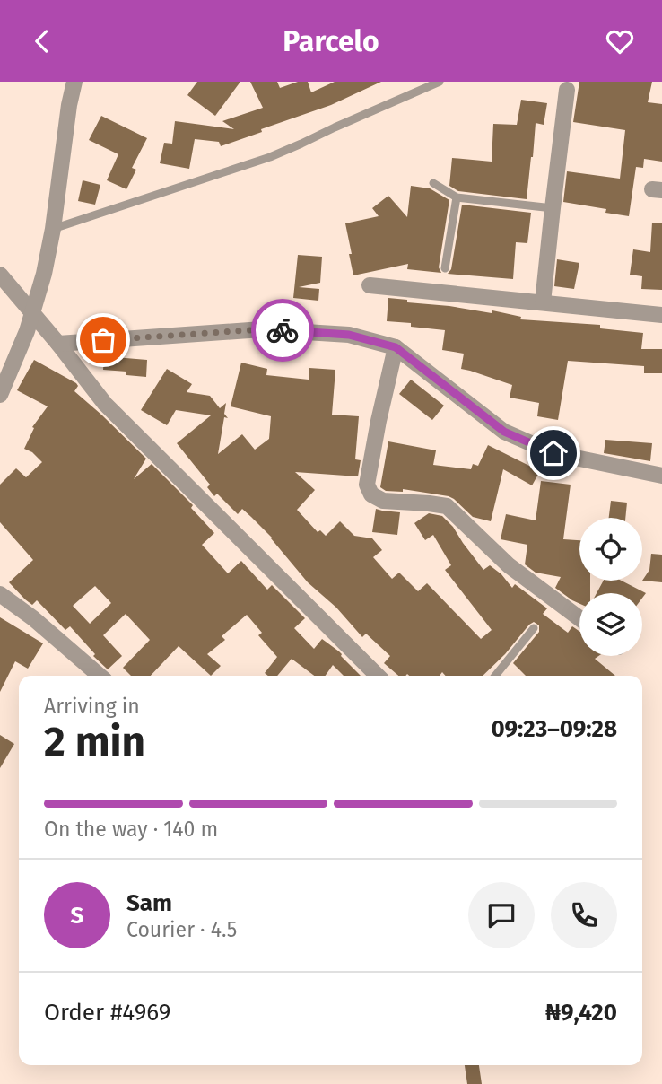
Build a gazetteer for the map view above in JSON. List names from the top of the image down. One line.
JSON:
{"page":{"header":"Parcelo","heading":["2 min","Arriving in","09:23–09:28"],"panel":["Sam","Courier · 4.5","Order #4969","₦9,420"],"bar":"On the way · 140 m","round":"S"}}
